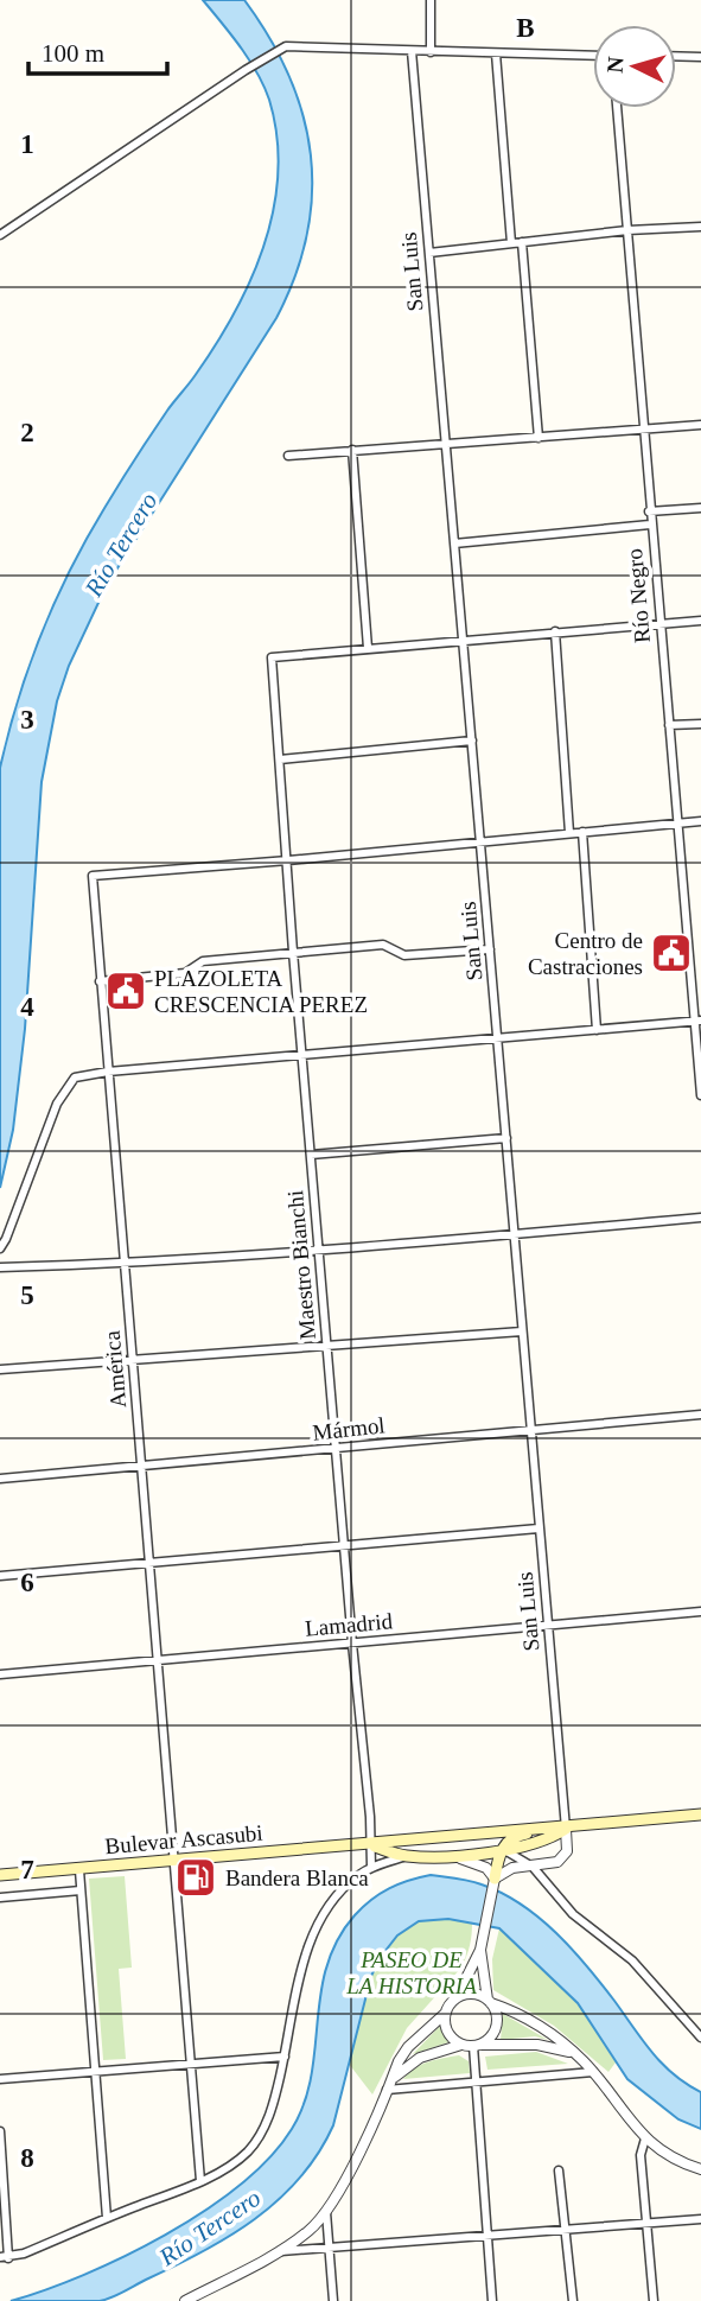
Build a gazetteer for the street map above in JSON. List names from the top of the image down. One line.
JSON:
{"streets":{"main road":["Bulevar Ascasubi"],"street":["San Luis","Río Negro","Maestro Bianchi","América","Mármol","Lamadrid"]},"crossings":[["San Luis","Mármol"],["San Luis","Lamadrid"],["San Luis","Bulevar Ascasubi"],["Maestro Bianchi","América"],["Maestro Bianchi","Mármol"],["Maestro Bianchi","Lamadrid"],["Maestro Bianchi","Bulevar Ascasubi"],["América","Mármol"],["América","Lamadrid"],["América","Bulevar Ascasubi"]],"water":["Río Tercero"],"parks":["PASEO DE LA HISTORIA"],"places":{"public building":["Centro de Castraciones","PLAZOLETA CRESCENCIA PEREZ"],"fuel station":["Bandera Blanca"]},"scale_bar":"100 m","north":"left","grid":{"columns":["B"],"rows":["1","2","3","4","5","6","7","8"]}}
